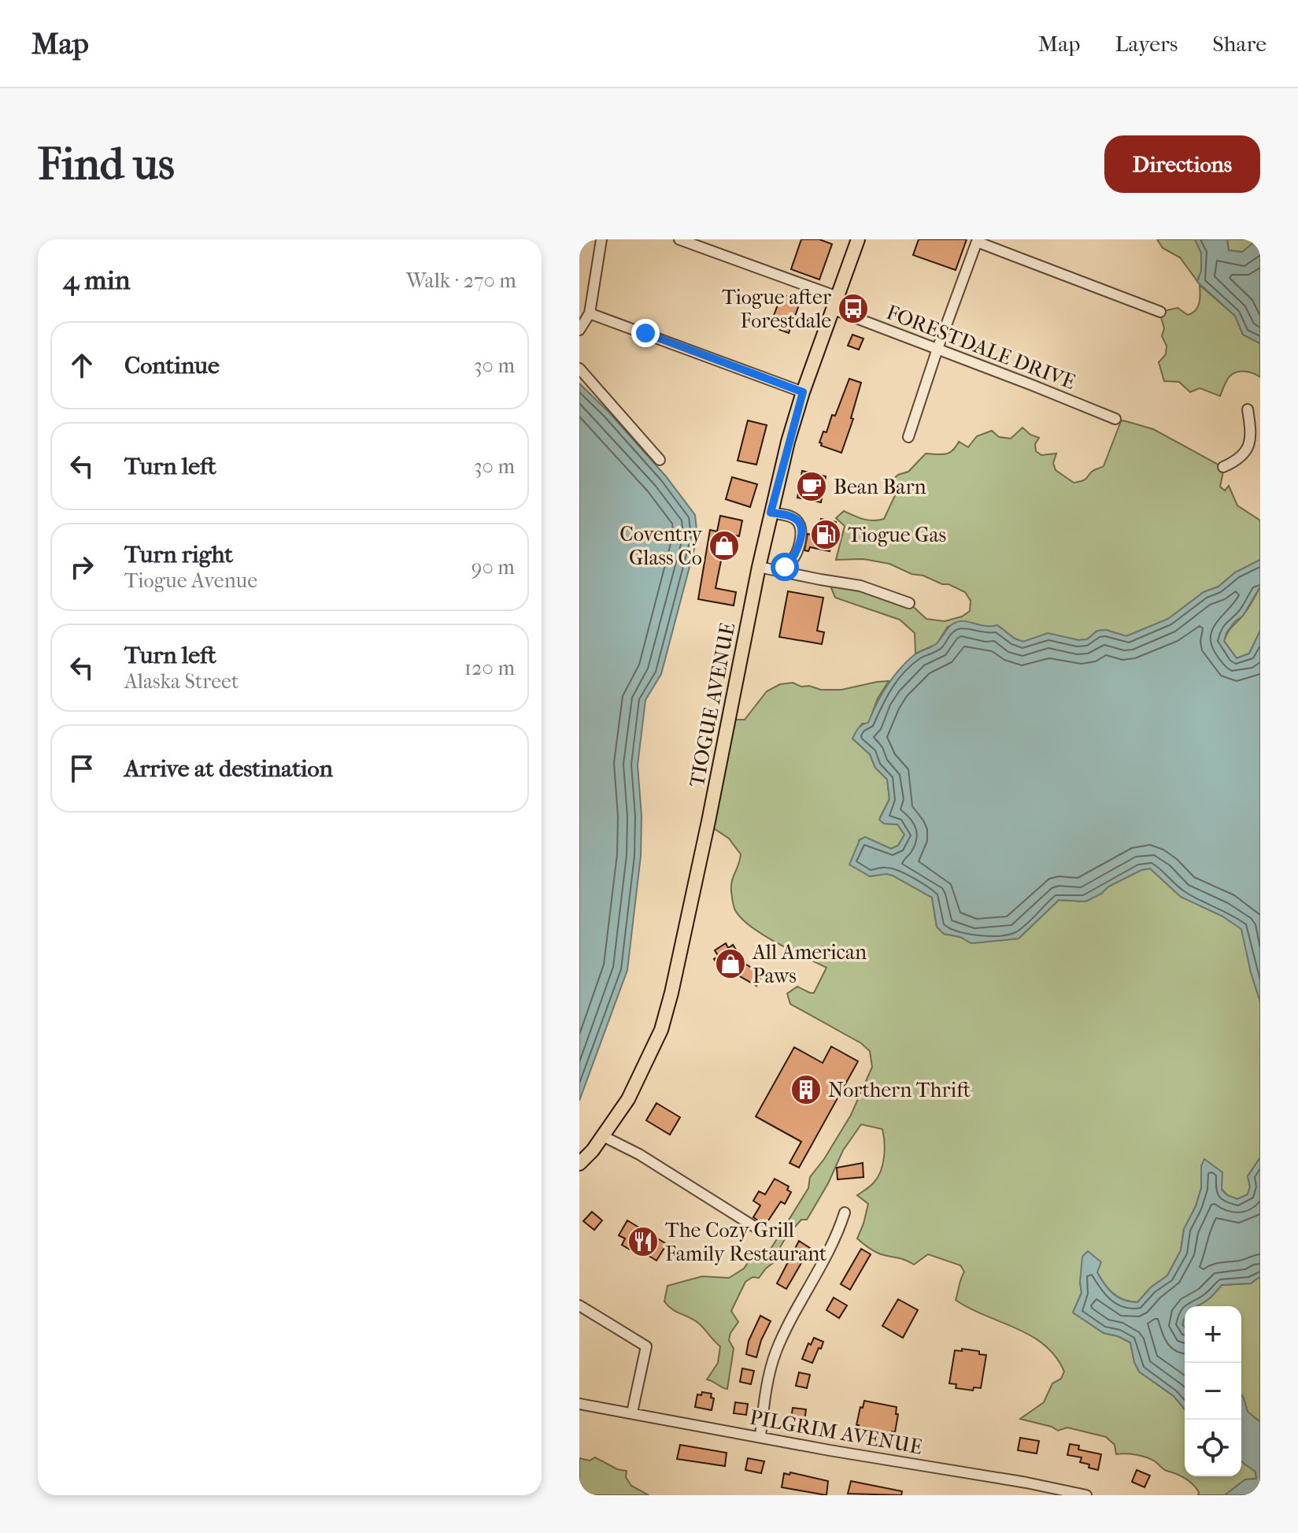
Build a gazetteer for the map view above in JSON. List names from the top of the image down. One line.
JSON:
{"streets":{"main road":["TIOGUE AVENUE"],"street":["FORESTDALE DRIVE","PILGRIM AVENUE"]},"crossings":[["FORESTDALE DRIVE","TIOGUE AVENUE"]],"places":{"bus stop":["Tiogue after Forestdale"],"cafe":["Bean Barn"],"fuel station":["Tiogue Gas"],"shop":["Coventry Glass Co","All American Paws"],"building":["Northern Thrift"],"restaurant":["The Cozy Grill Family Restaurant"]},"page":{"header":"Map","nav":["Map","Layers","Share"],"buttons":"Directions","title":"Find us","heading":["4 min","Walk · 270 m"],"list":[["Continue","30 m"],["Turn left","30 m"],["Turn right","Tiogue Avenue","90 m"],["Turn left","Alaska Street","120 m"],"Arrive at destination"],"map_buttons":["+","−"]}}
